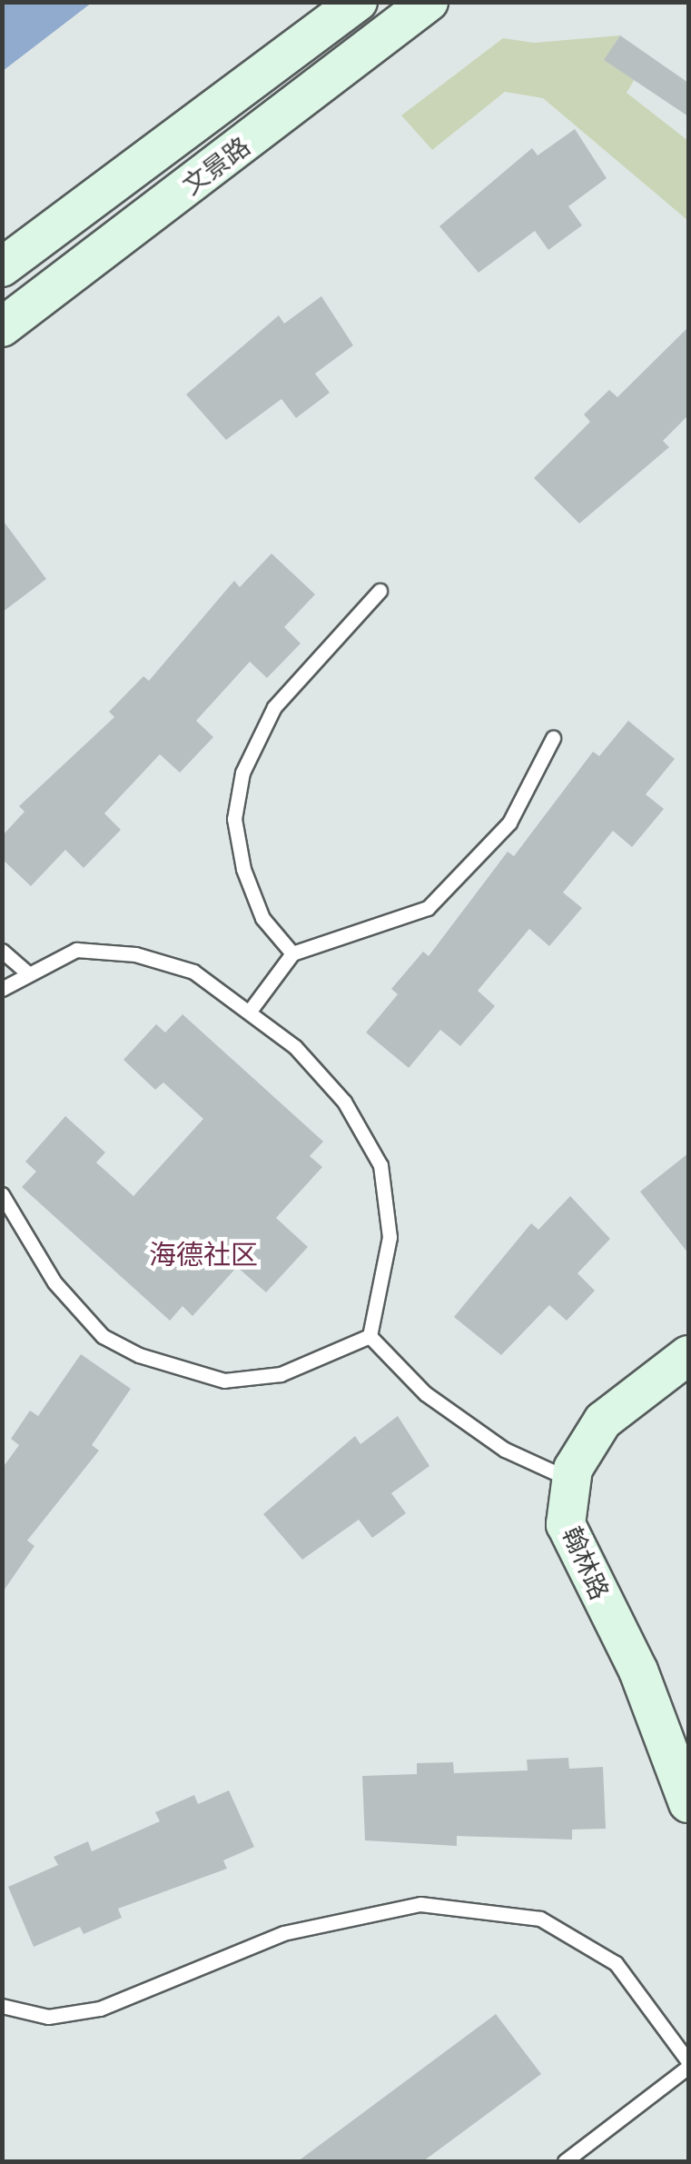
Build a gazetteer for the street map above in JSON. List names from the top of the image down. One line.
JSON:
{"streets":{"main road":["文景路","翰林路"]},"districts":["海德社区"]}
